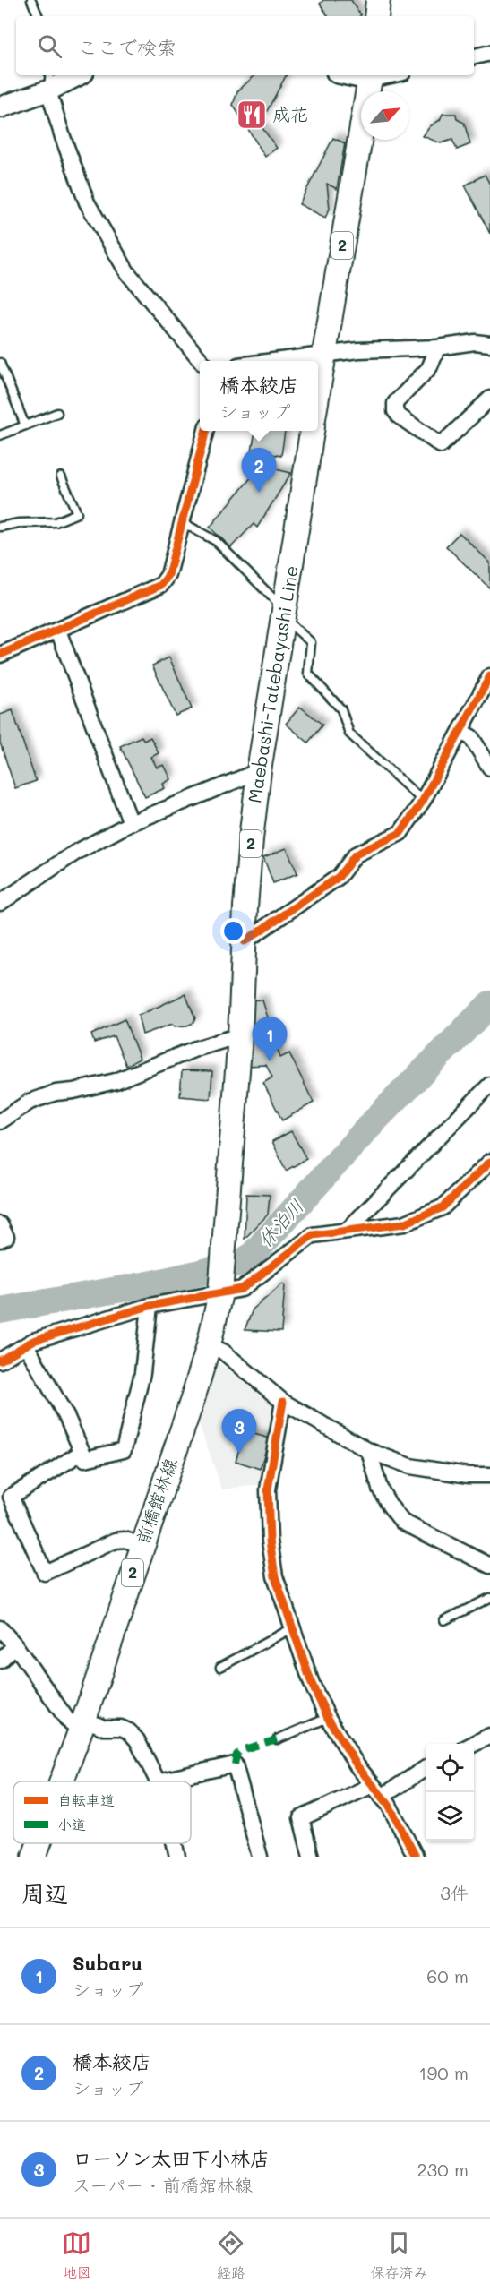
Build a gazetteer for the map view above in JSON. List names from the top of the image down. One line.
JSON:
{"streets":{"main road":["2","Maebashi-Tatebayashi Line","前橋館林線"]},"crossings":[["Maebashi-Tatebayashi Line","前橋館林線"]],"water":["休泊川"],"places":{"restaurant":["成花"]},"legend":["自転車道","小道"],"north":"top right","page":{"search":"ここで検索","popup":["橋本絞店","ショップ"],"pins":["2","1","3"],"heading":["周辺","3件"],"list":[{"mark":"1","name":"Subaru","note":"ショップ","value":"60 m"},{"mark":"2","name":"橋本絞店","note":"ショップ","value":"190 m"},{"mark":"3","name":"ローソン太田下小林店","note":"スーパー · 前橋館林線","value":"230 m"}],"nav":["地図","経路","保存済み"]}}
